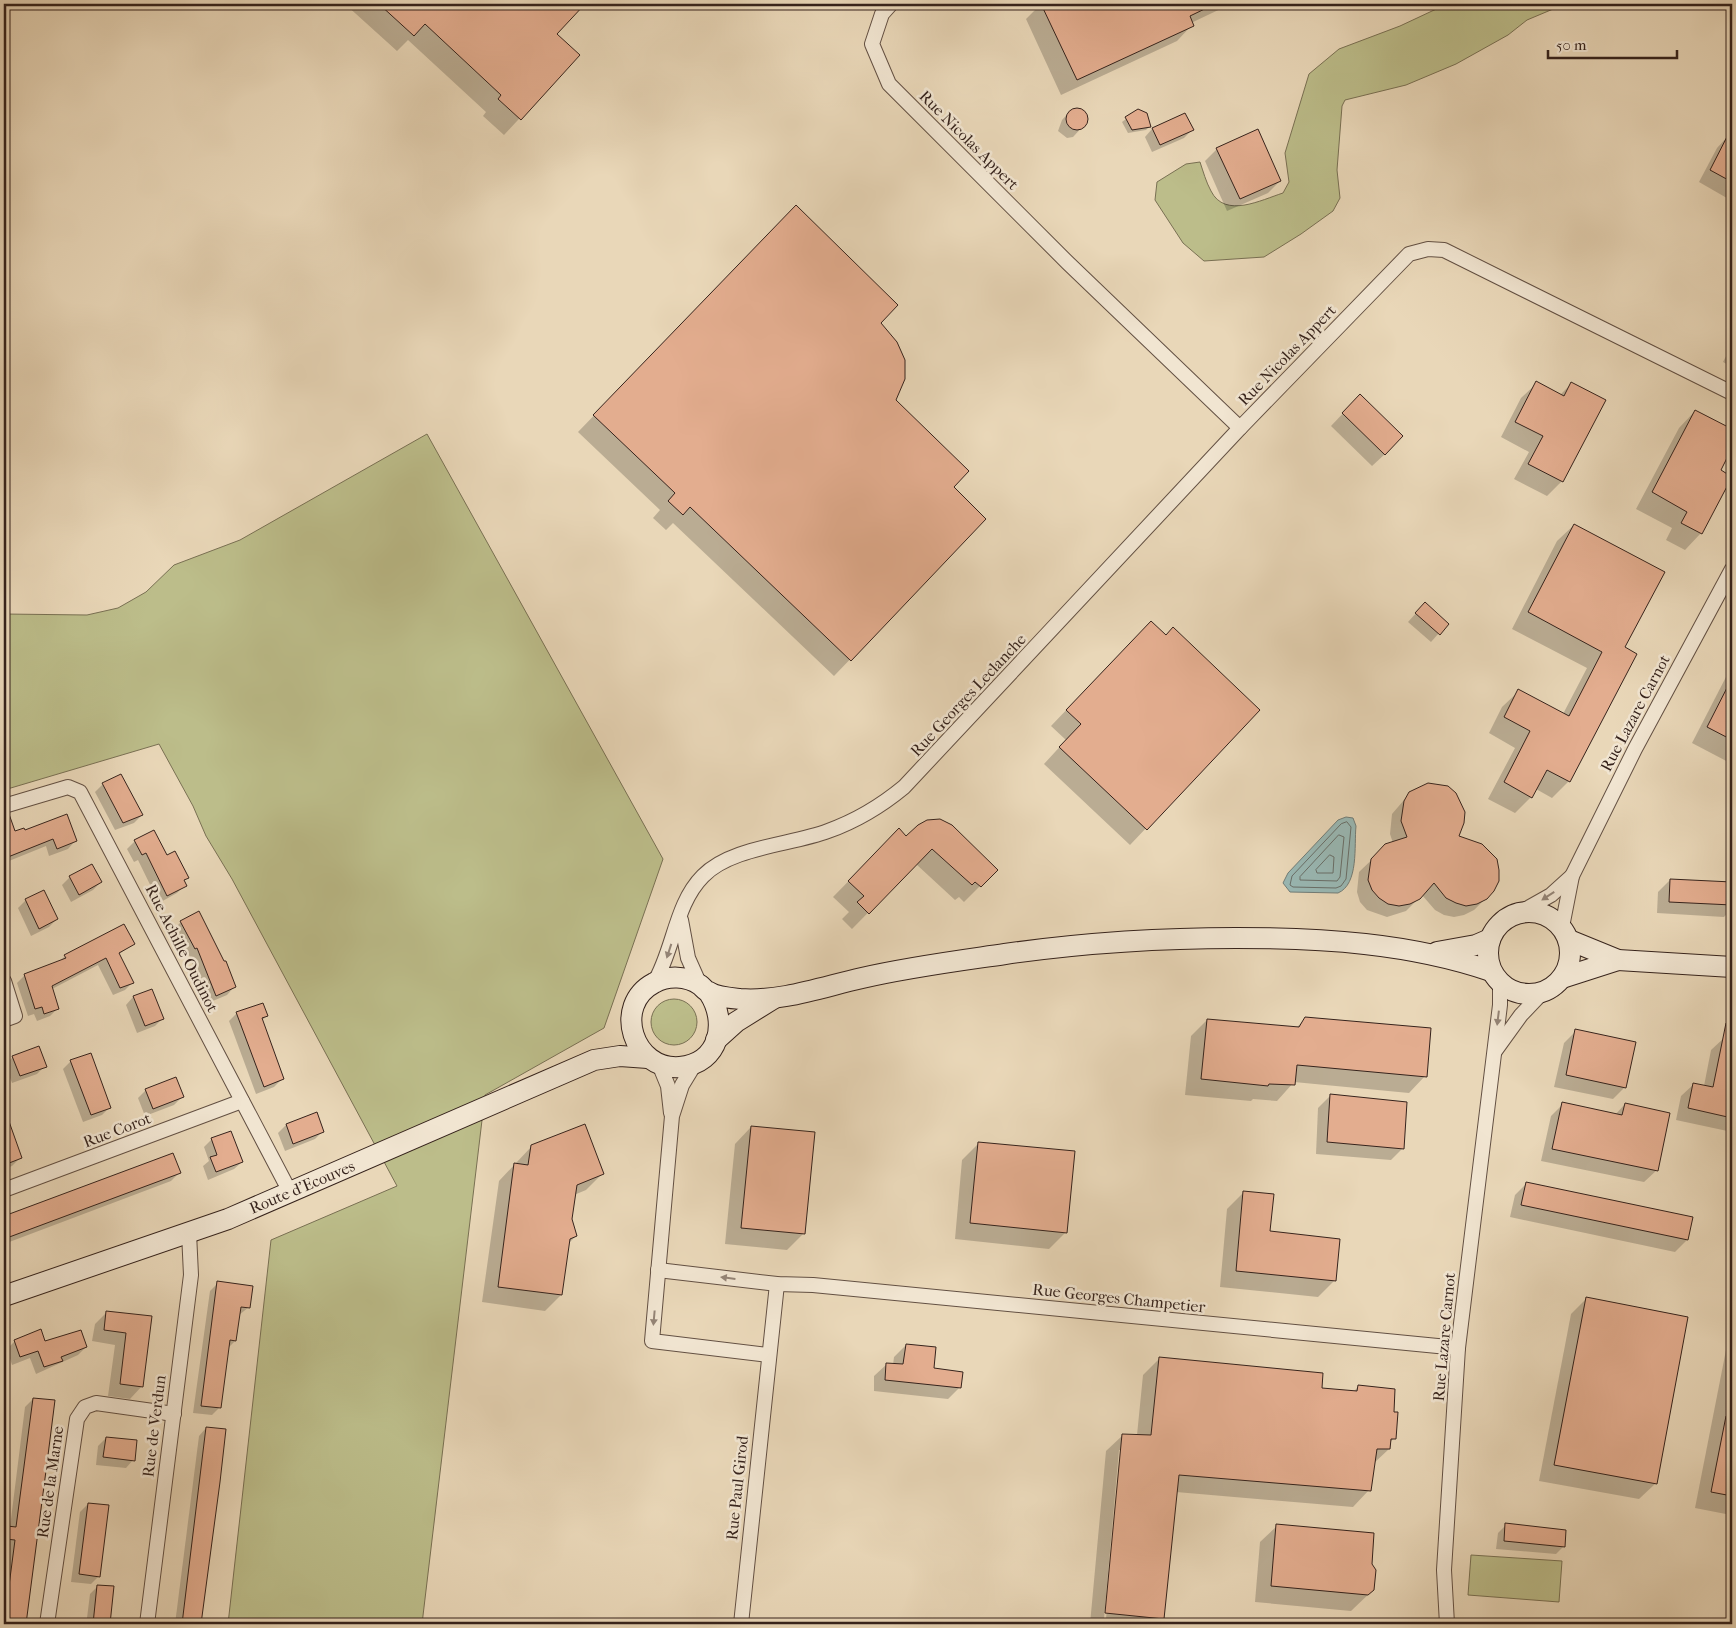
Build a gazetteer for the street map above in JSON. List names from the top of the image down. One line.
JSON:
{"streets":{"main road":["Route d'Ecouves"],"street":["Rue Nicolas Appert","Rue Georges Leclanche","Rue Lazare Carnot","Rue Achille Oudinot","Rue Corot","Rue Georges Champetier","Rue de Verdun","Rue de la Marne","Rue Paul Girod"]},"crossings":[["Rue Nicolas Appert","Rue Georges Leclanche"],["Rue Lazare Carnot","Rue Georges Champetier"],["Rue Achille Oudinot","Rue Corot"],["Rue Achille Oudinot","Route d'Ecouves"],["Route d'Ecouves","Rue de Verdun"],["Rue de Verdun","Rue de la Marne"]],"scale_bar":"50 m"}
